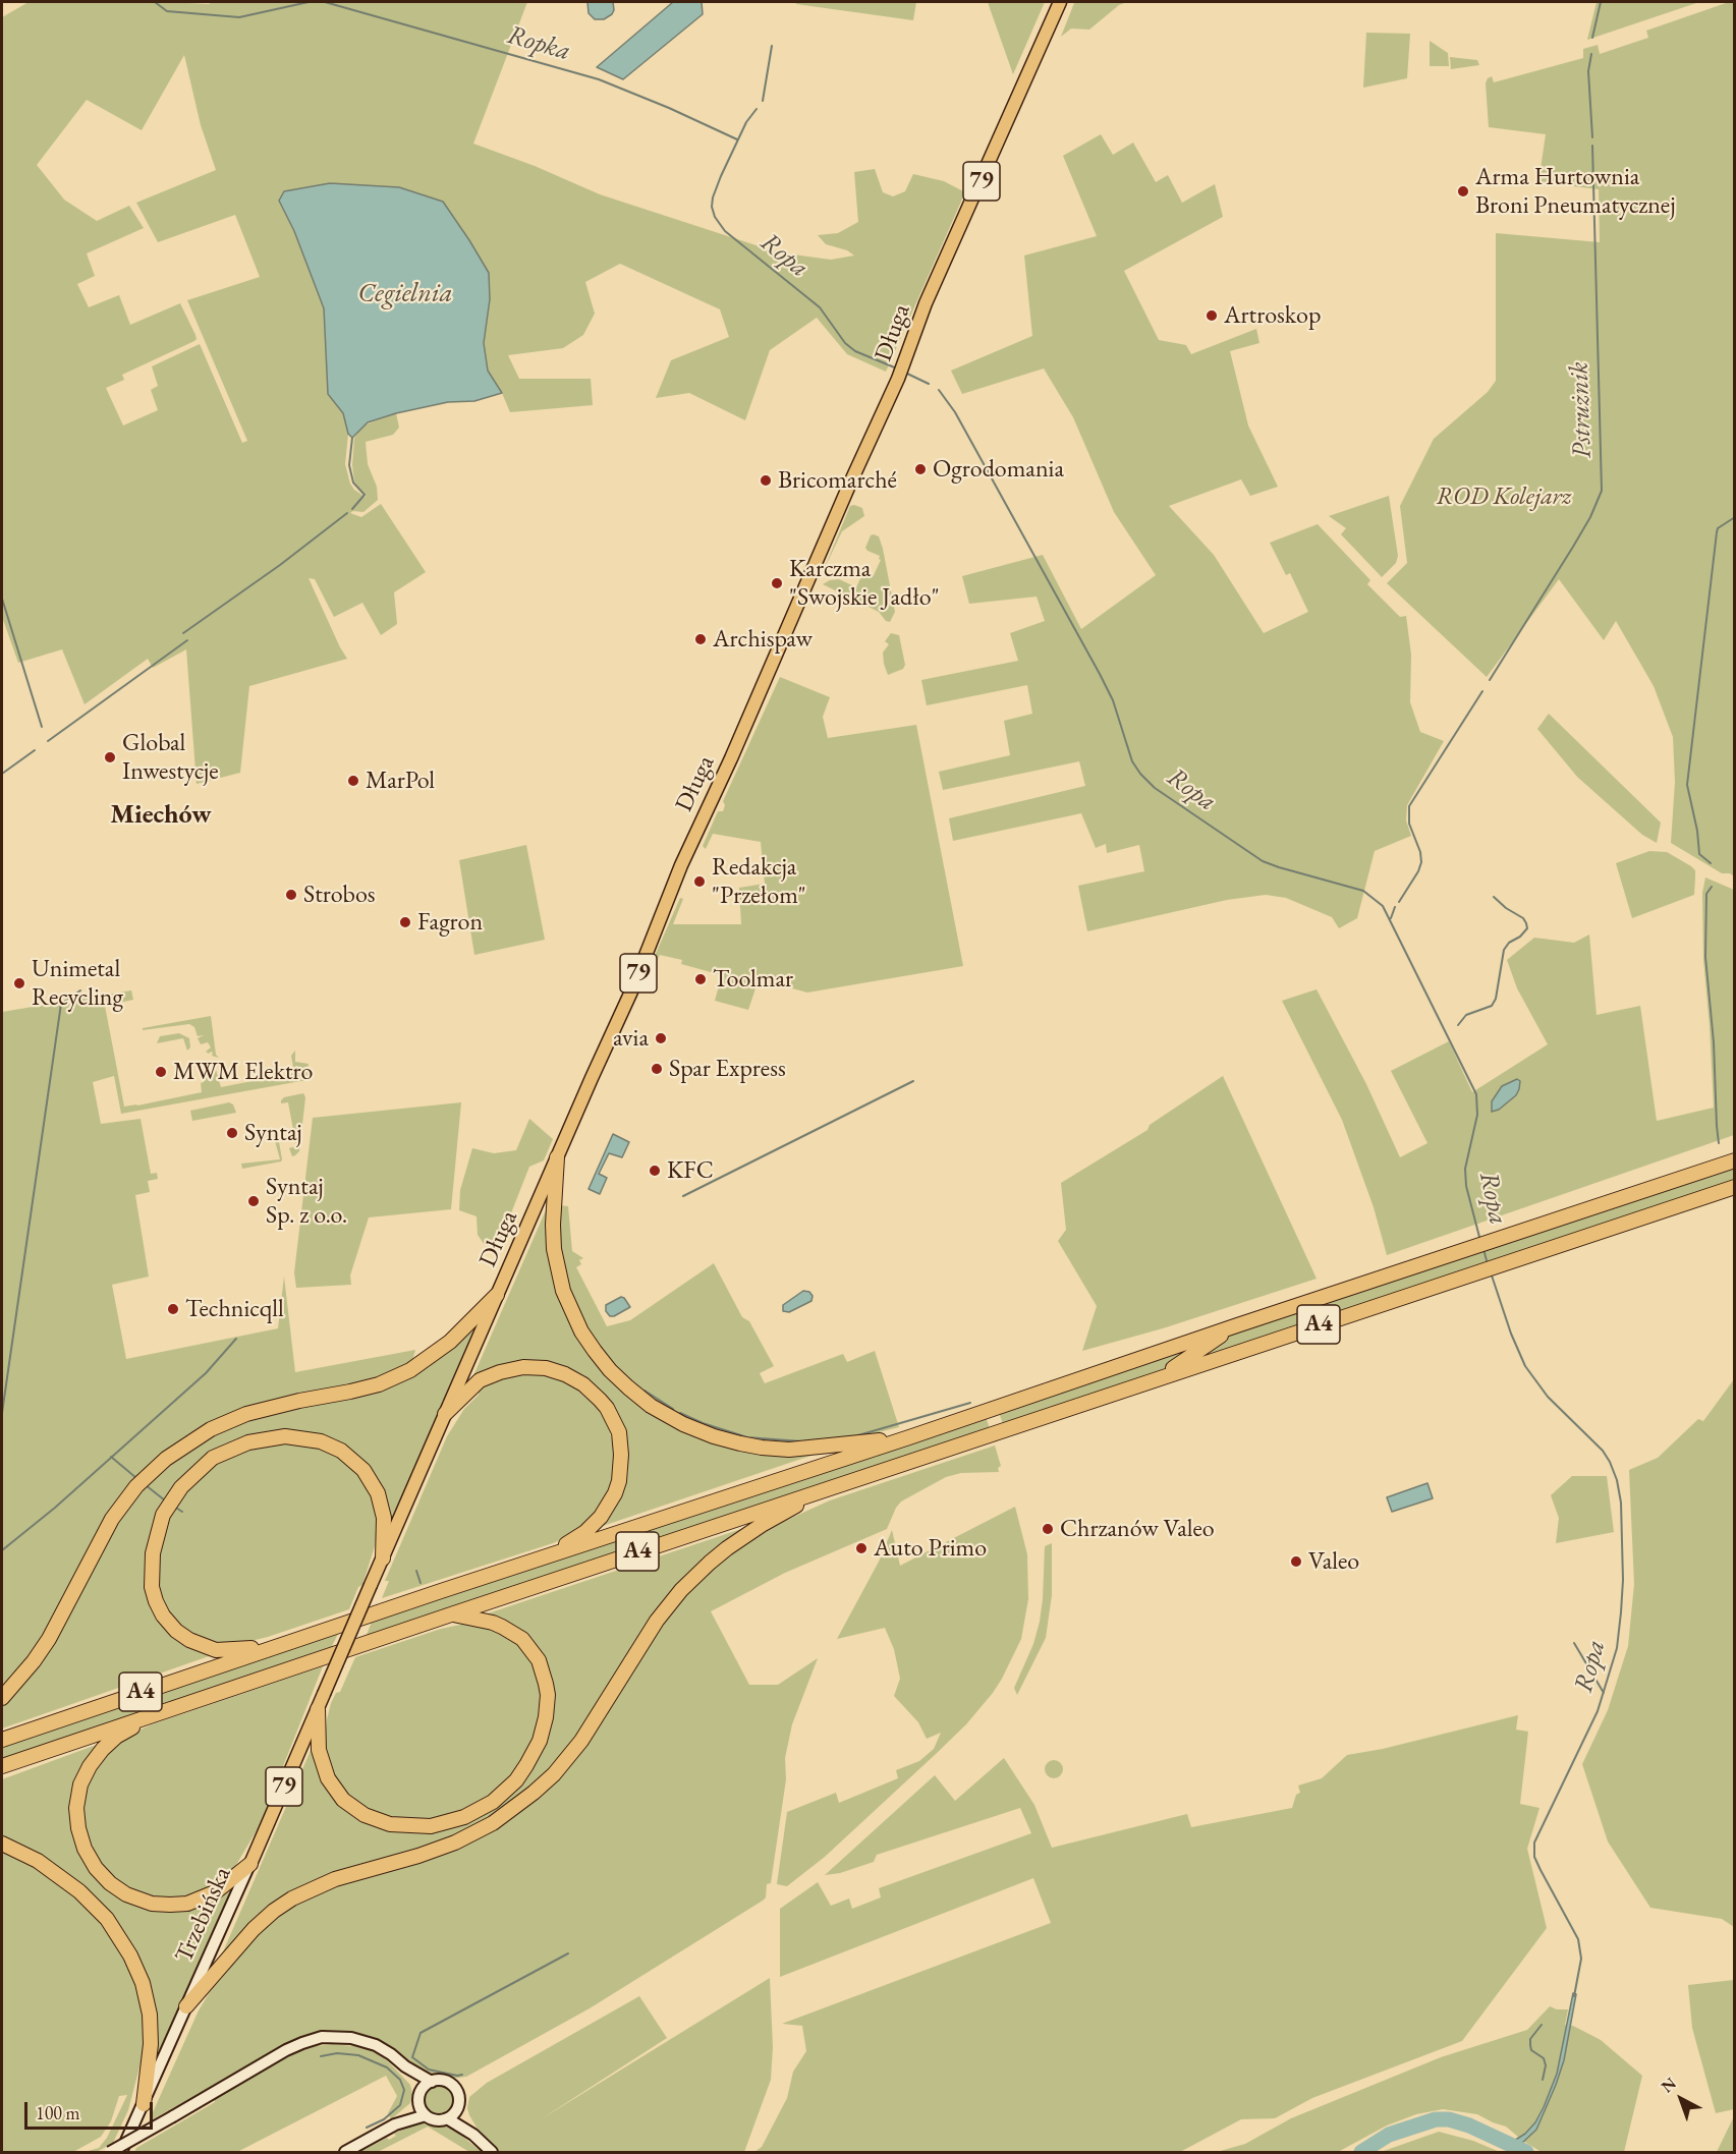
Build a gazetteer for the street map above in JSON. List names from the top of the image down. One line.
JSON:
{"streets":{"highway":["A4"],"main road":["79","Długa","Trzebińska"]},"crossings":[["Długa","Trzebińska"]],"districts":["Miechów"],"water":["Ropka","Ropa","Cegielnia","Pstrużnik"],"parks":["ROD Kolejarz"],"places":["Arma Hurtownia Broni Pneumatycznej","Artroskop","Ogrodomania","Bricomarché","Karczma \"Swojskie Jadło\"","Archispaw","Global Inwestycje","MarPol","Redakcja \"Przełom\"","Strobos","Fagron","Toolmar","Unimetal Recycling","avia","Spar Express","MWM Elektro","Syntaj","KFC","Syntaj Sp. z o.o.","Technicqll","Chrzanów Valeo","Auto Primo","Valeo"],"scale_bar":"100 m","north":"top left"}
